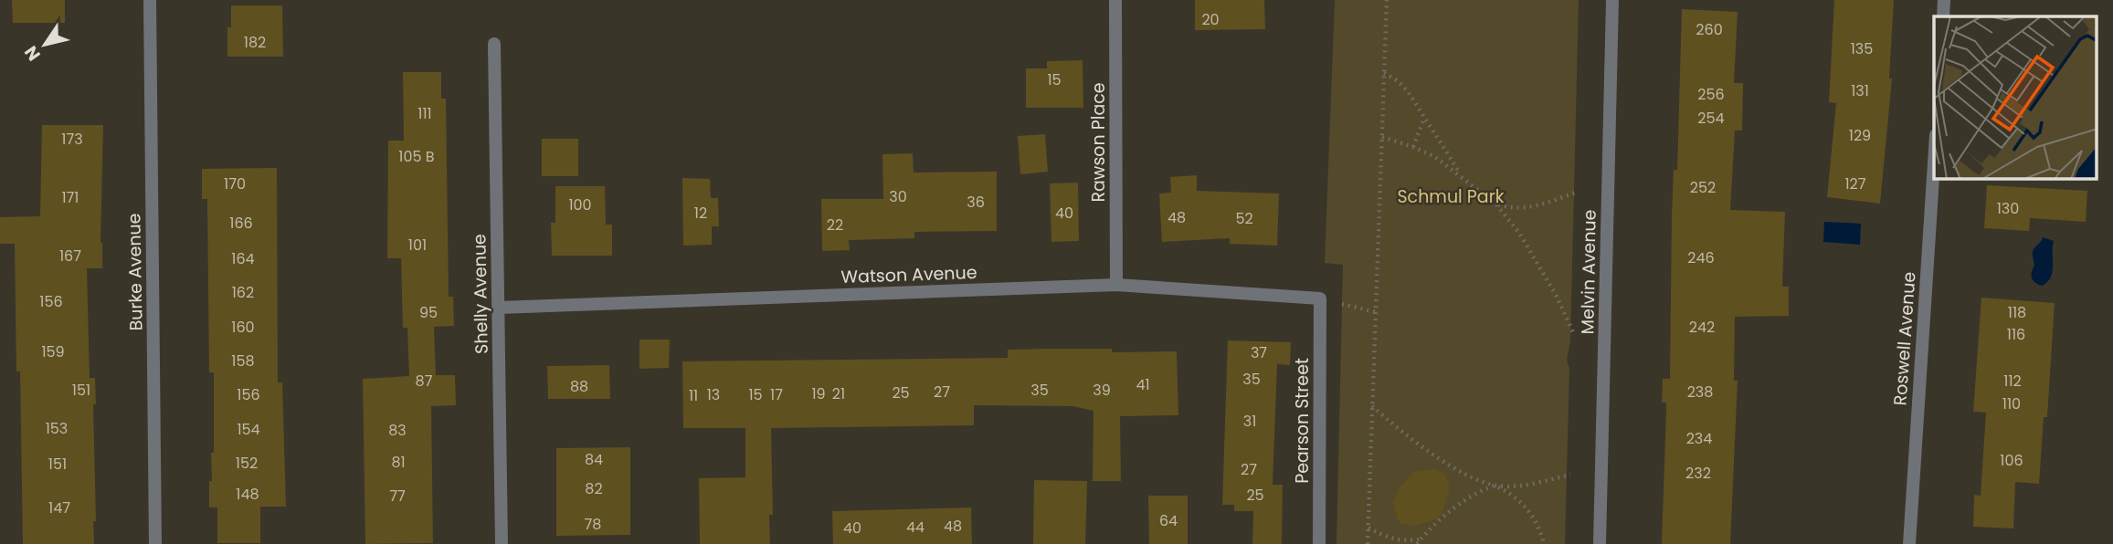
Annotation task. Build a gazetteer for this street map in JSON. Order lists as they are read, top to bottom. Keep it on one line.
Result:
{"streets":{"street":["Rawson Place","Burke Avenue","Melvin Avenue","Watson Avenue","Shelly Avenue","Roswell Avenue","Pearson Street"]},"crossings":[["Rawson Place","Watson Avenue"],["Watson Avenue","Shelly Avenue"],["Watson Avenue","Pearson Street"]],"parks":["Schmul Park"],"house_numbers":["20","260","182","135","15","131","256","111","254","129","173","105 B","170","127","252","30","171","36","100","130","12","40","48","52","166","22","101","167","246","164","162","156","95","118","160","242","116","159","37","158","35","87","112","41","88","151","35","39","27","238","25","19","21","156","13","15","17","11","110","31","153","154","83","234","84","106","81","152","151","27","232","82","148","25","77","147","64","78","48","44","40"],"north":"bottom left"}
